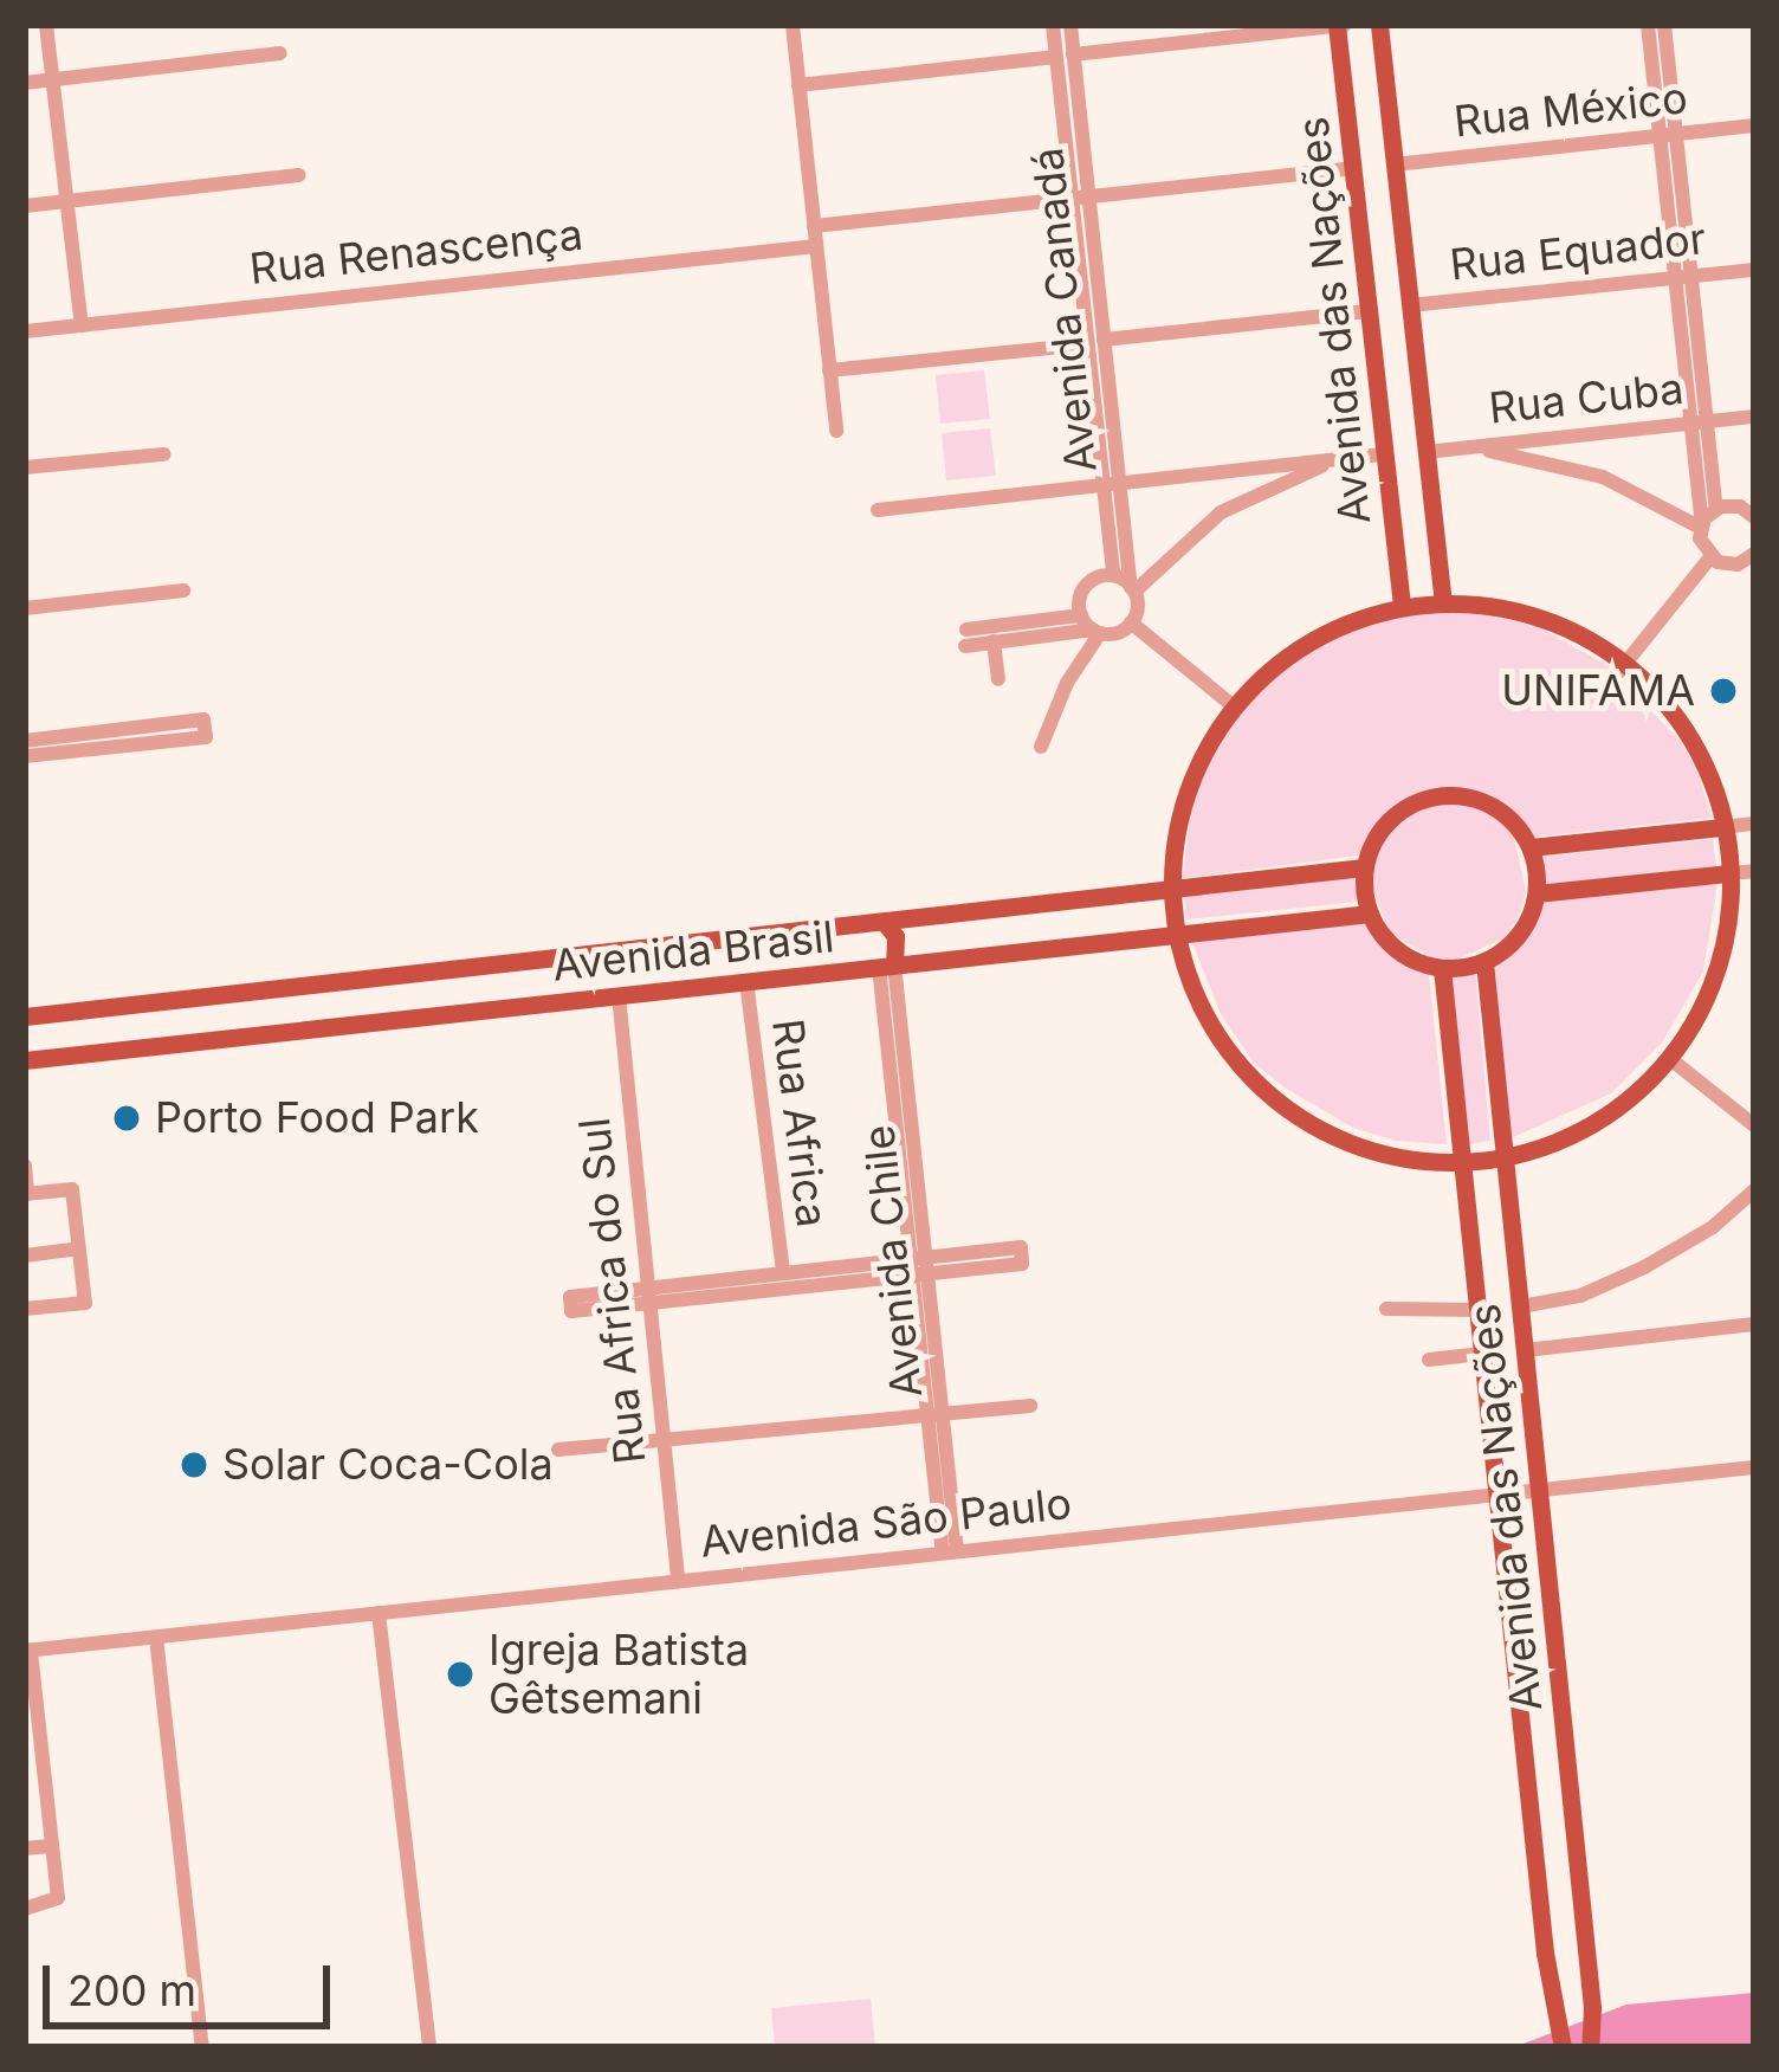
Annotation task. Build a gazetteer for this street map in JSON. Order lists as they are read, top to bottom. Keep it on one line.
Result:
{"streets":{"main road":["Avenida das Nações","Avenida Brasil"],"street":["Rua México","Rua Renascença","Rua Equador","Avenida Canadá","Rua Cuba","Rua Africa","Avenida Chile","Rua Africa do Sul","Avenida São Paulo"]},"crossings":[["Rua México","Avenida das Nações"],["Rua Equador","Avenida das Nações"],["Avenida das Nações","Rua Cuba"],["Avenida das Nações","Avenida Brasil"],["Avenida das Nações","Avenida São Paulo"],["Avenida Brasil","Rua Africa"],["Avenida Brasil","Avenida Chile"],["Avenida Brasil","Rua Africa do Sul"],["Avenida Chile","Avenida São Paulo"],["Rua Africa do Sul","Avenida São Paulo"]],"places":["UNIFAMA","Porto Food Park","Solar Coca-Cola","Igreja Batista Gêtsemani"],"scale_bar":"200 m"}
